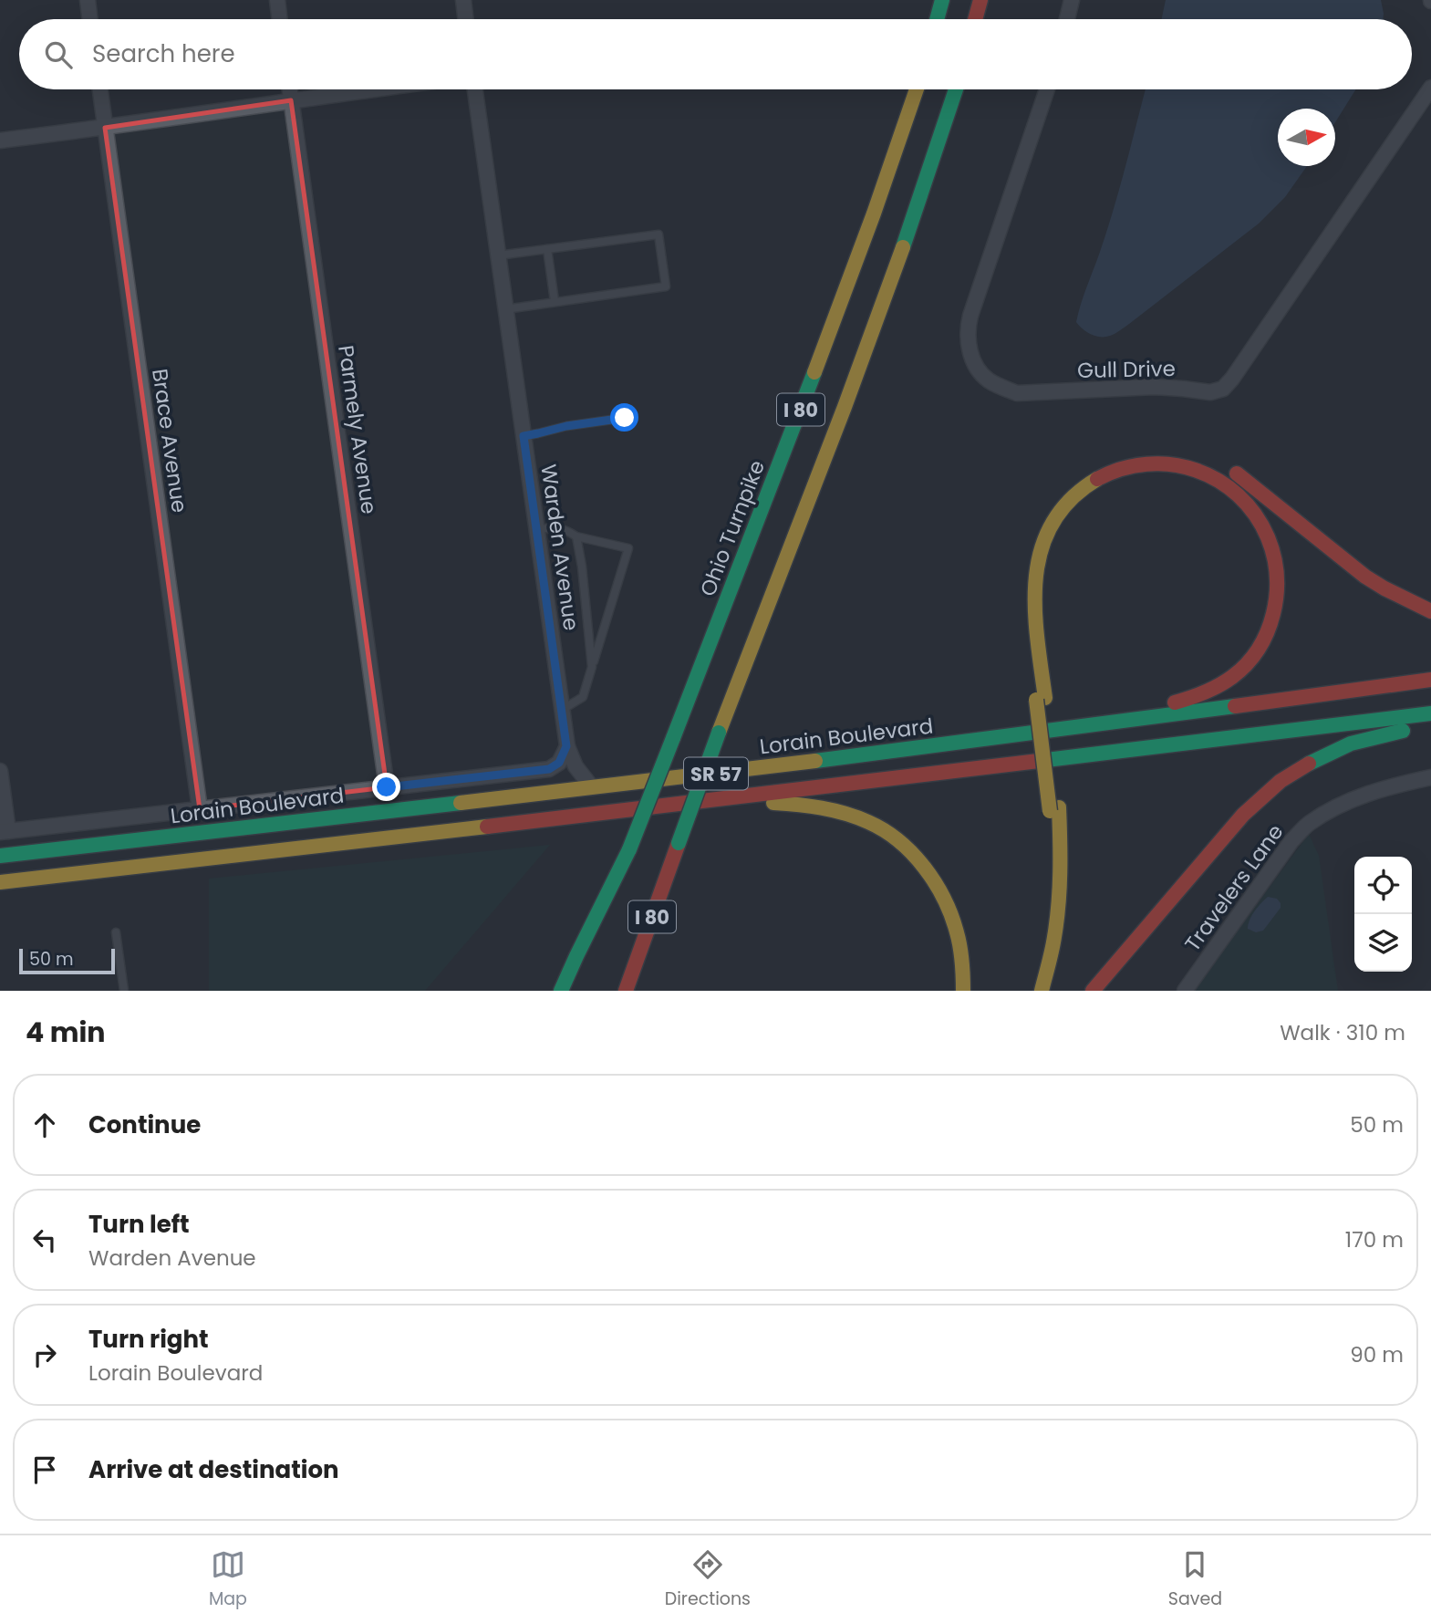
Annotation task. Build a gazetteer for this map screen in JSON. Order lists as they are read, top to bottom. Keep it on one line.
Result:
{"streets":{"highway":["I 80","Ohio Turnpike","Lorain Boulevard","SR 57"],"street":["Gull Drive","Parmely Avenue","Brace Avenue","Warden Avenue","Travelers Lane"]},"crossings":[["Parmely Avenue","Lorain Boulevard"],["Brace Avenue","Lorain Boulevard"],["Warden Avenue","Lorain Boulevard"]],"scale_bar":"50 m","north":"right","page":{"search":"Search here","scale":"50 m","heading":["4 min","Walk · 310 m"],"list":[["Continue","50 m"],["Turn left","Warden Avenue","170 m"],["Turn right","Lorain Boulevard","90 m"],"Arrive at destination"],"nav":["Map","Directions","Saved"]}}
